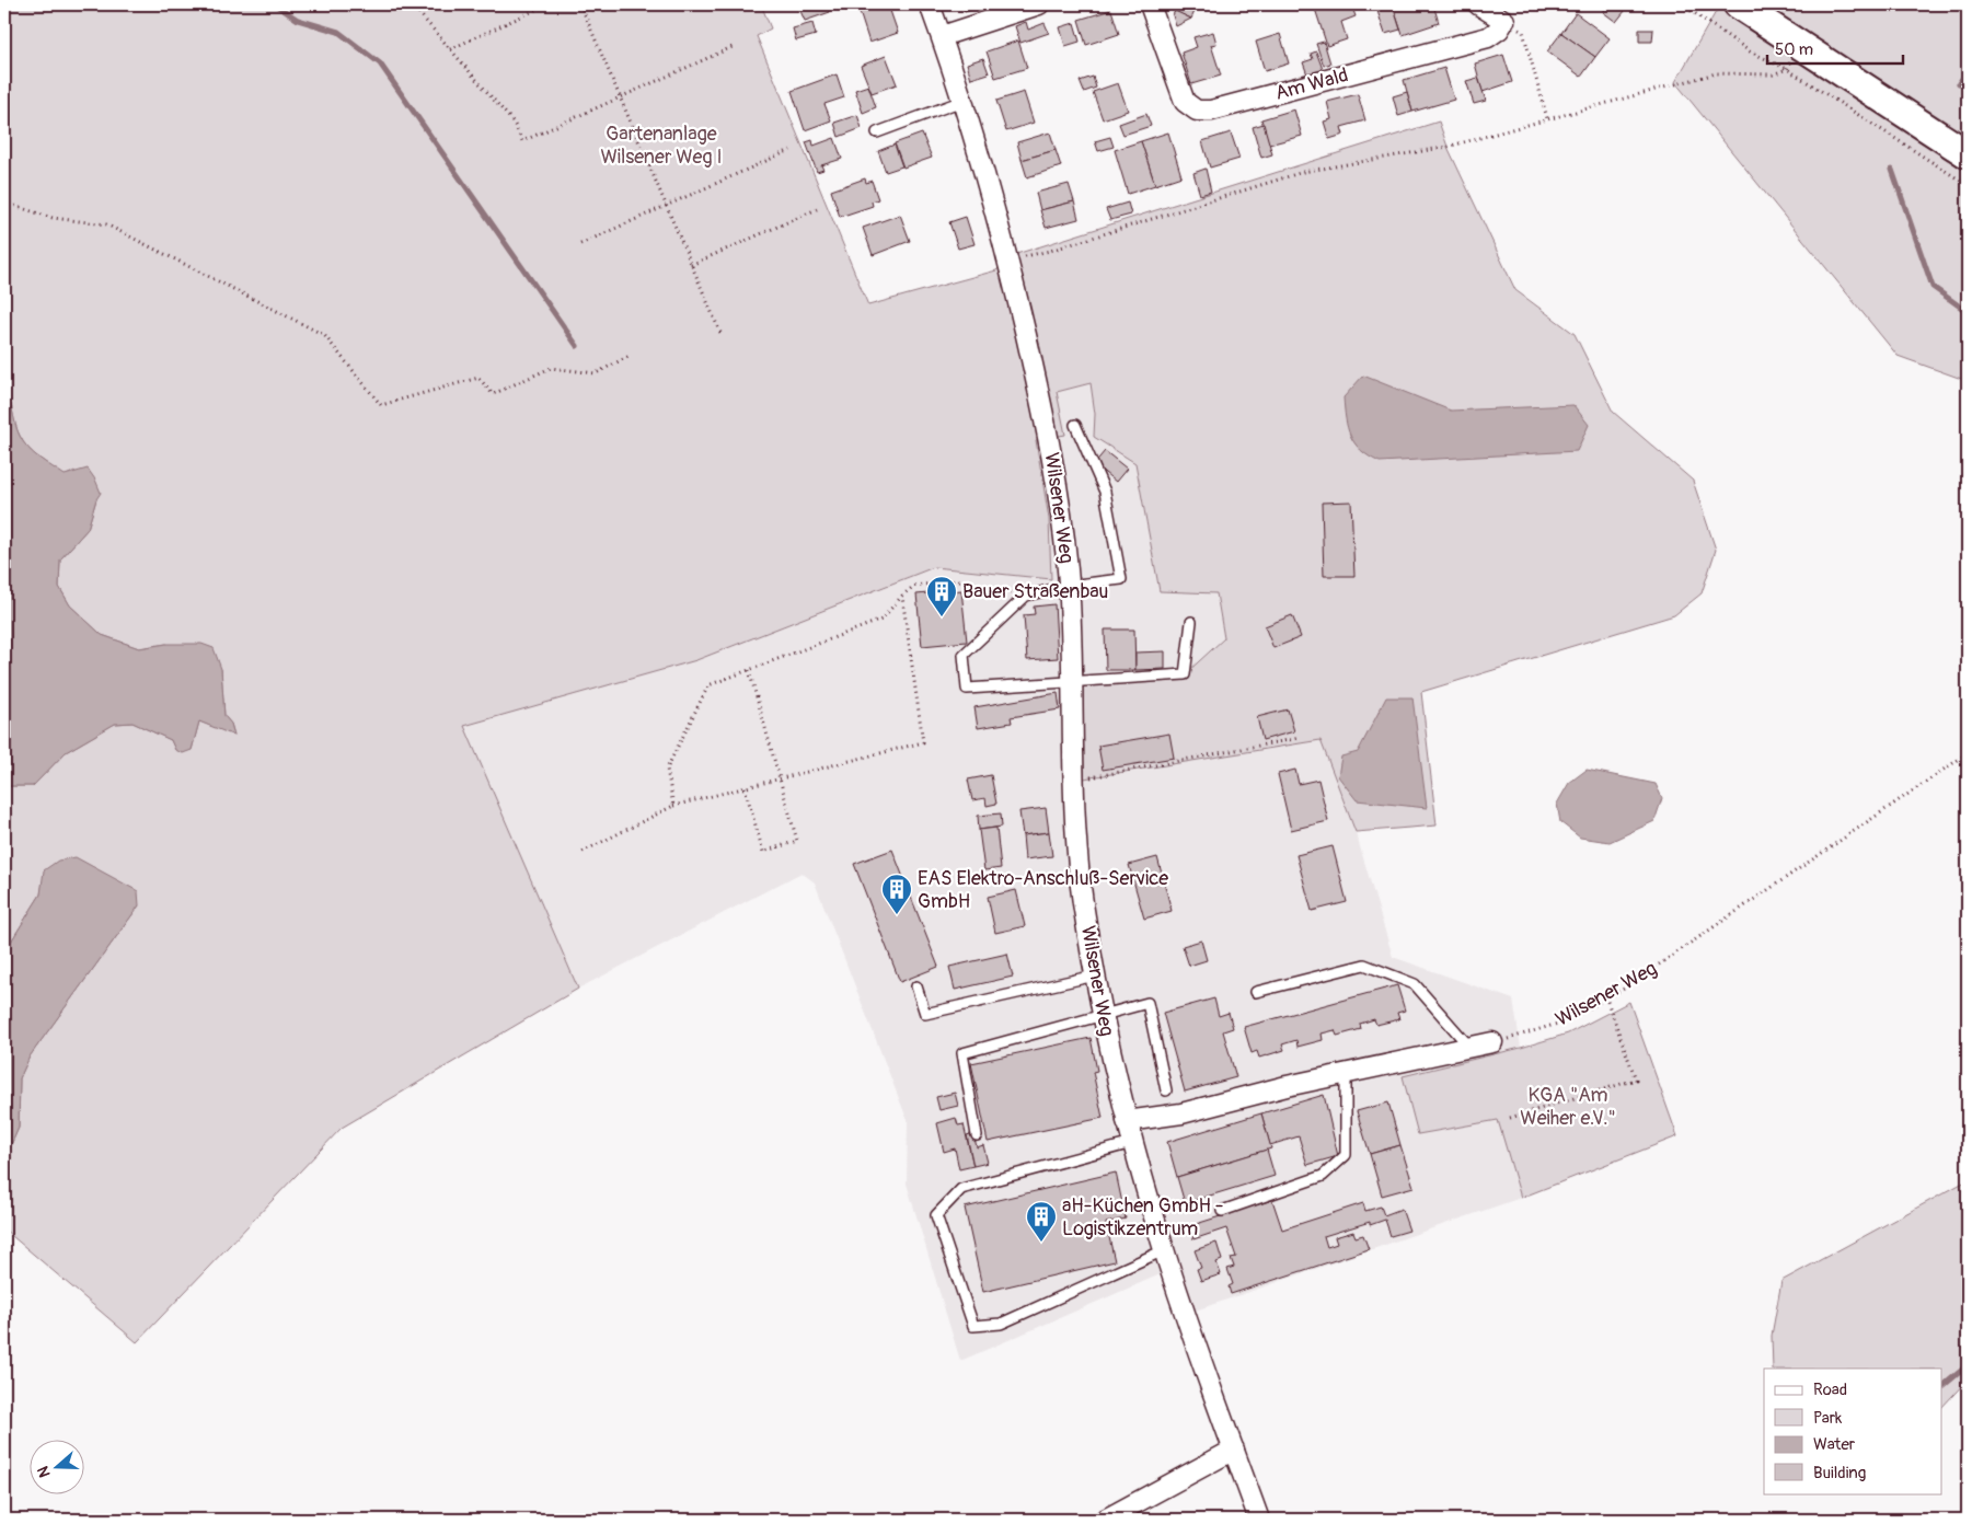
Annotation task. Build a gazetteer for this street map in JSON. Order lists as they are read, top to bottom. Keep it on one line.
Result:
{"streets":{"street":["Am Wald","Wilsener Weg"]},"parks":["Gartenanlage Wilsener Weg I","KGA \"Am Weiher e.V.\""],"places":{"building":["Bauer Straßenbau","EAS Elektro-Anschluß-Service GmbH","aH-Küchen GmbH - Logistikzentrum"]},"legend":["Road","Park","Water","Building"],"scale_bar":"50 m","north":"left"}
